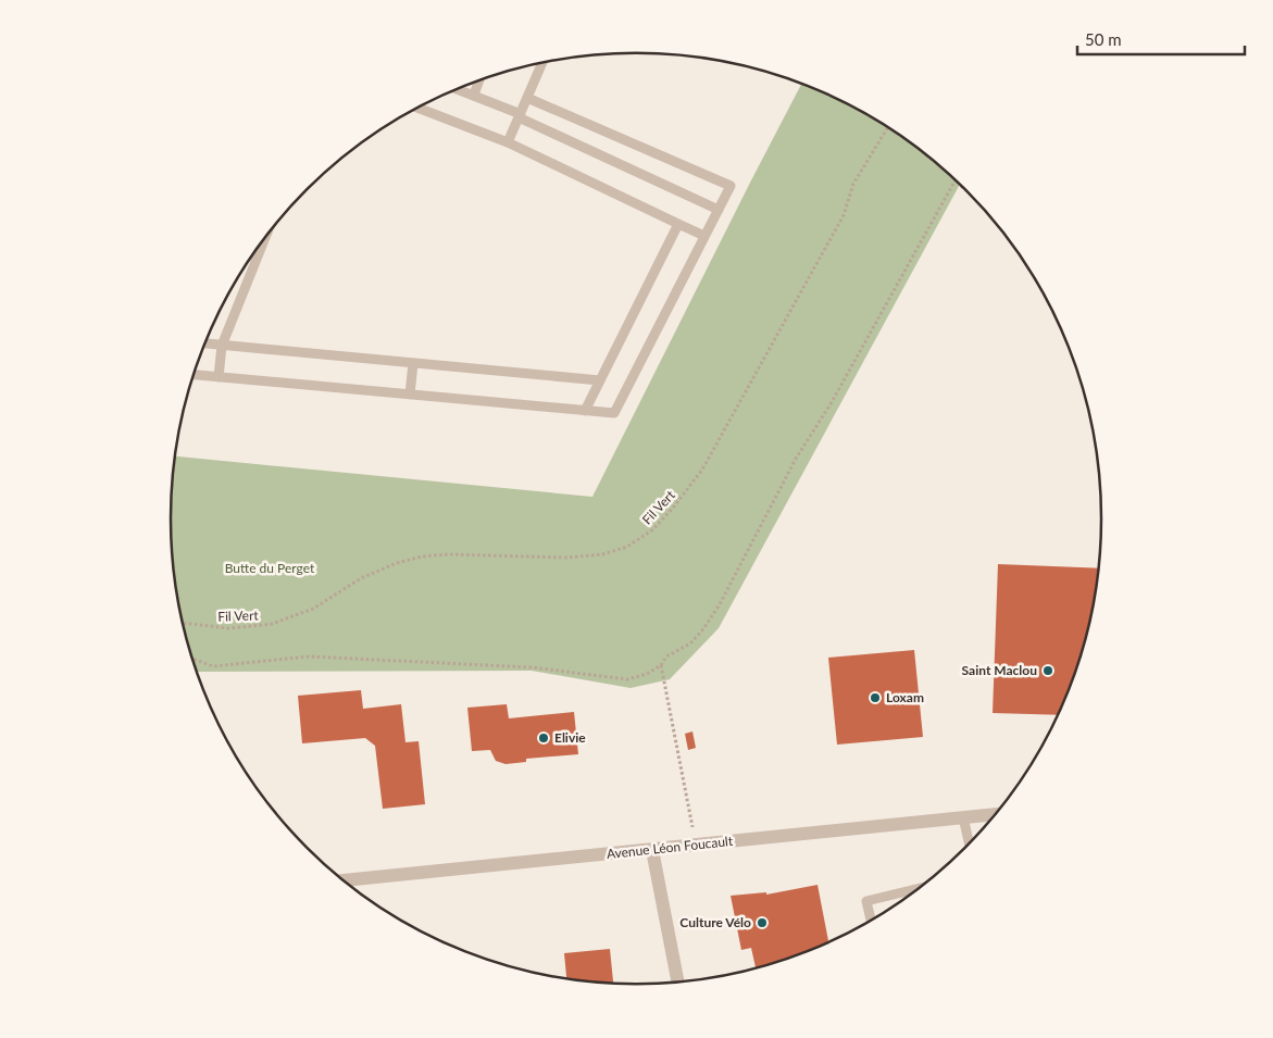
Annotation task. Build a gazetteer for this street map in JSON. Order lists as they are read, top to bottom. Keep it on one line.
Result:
{"streets":{"street":["Avenue Léon Foucault"],"path":["Fil Vert"]},"parks":["Butte du Perget"],"places":["Saint Maclou","Loxam","Elivie","Culture Vélo"],"scale_bar":"50 m"}
